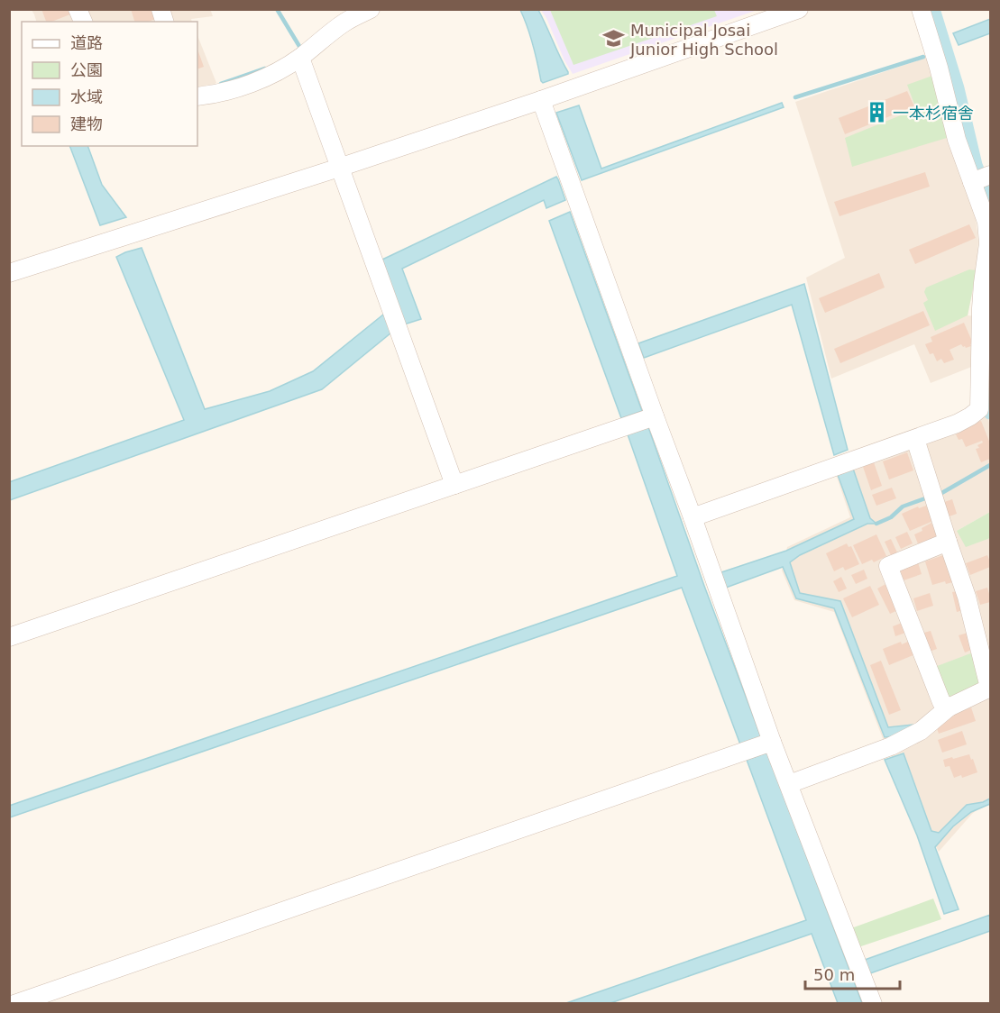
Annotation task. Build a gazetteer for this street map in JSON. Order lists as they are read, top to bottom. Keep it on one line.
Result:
{"places":{"school or university":["Municipal Josai Junior High School"],"building":["一本杉宿舎"]},"legend":["道路","公園","水域","建物"],"scale_bar":"50 m"}
